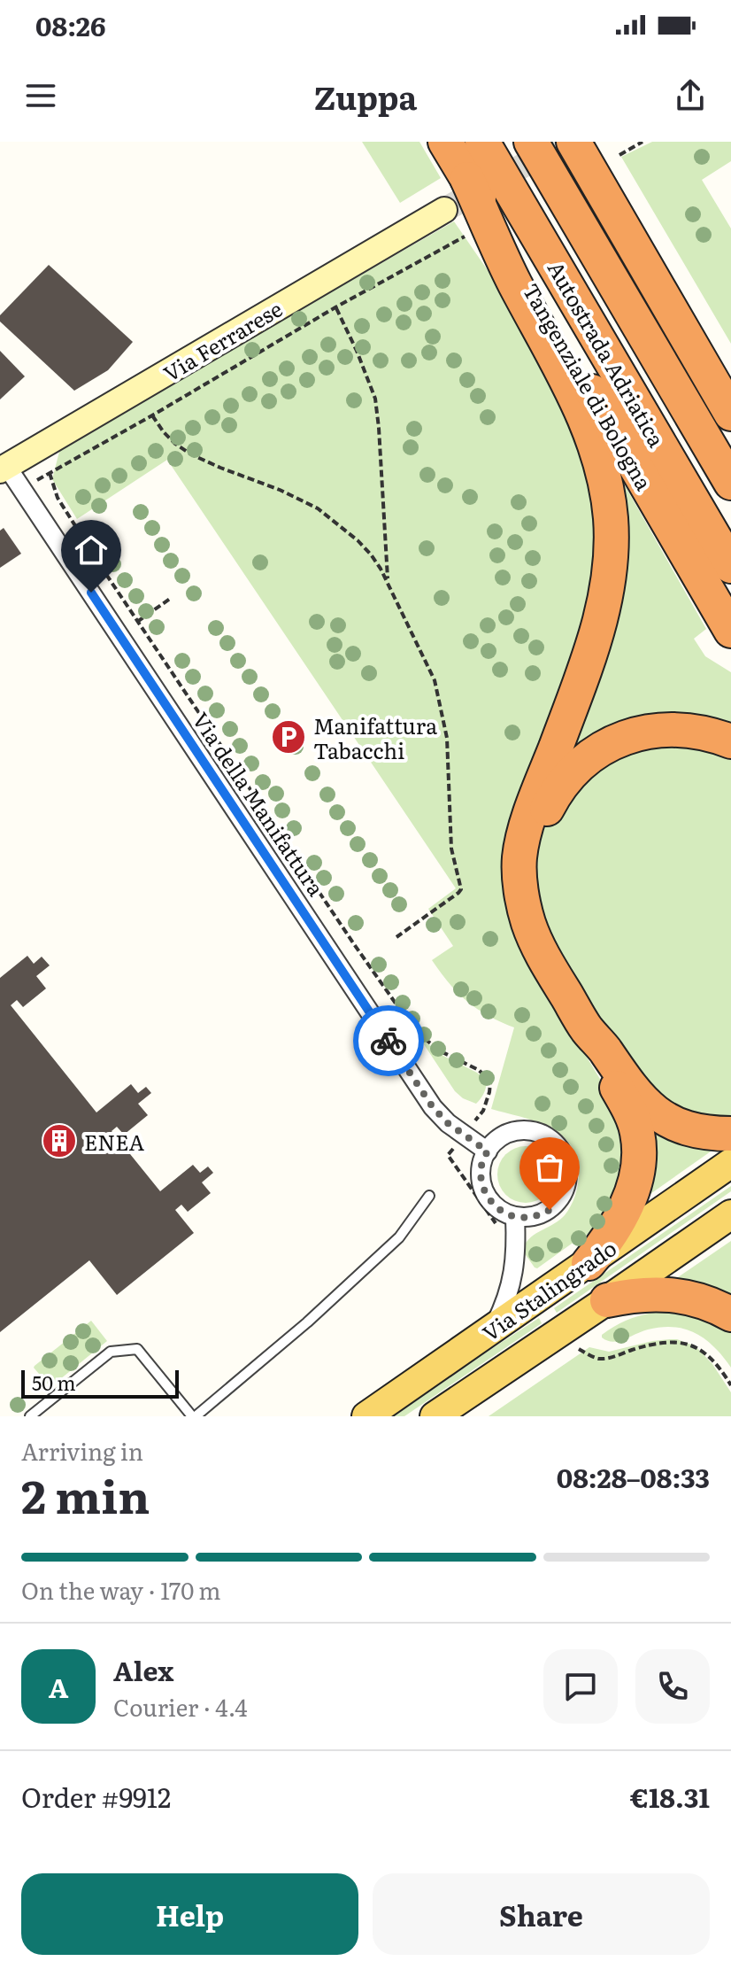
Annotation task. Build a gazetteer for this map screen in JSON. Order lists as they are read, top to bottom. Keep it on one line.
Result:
{"streets":{"highway":["Autostrada Adriatica","Tangenziale di Bologna"],"main road":["Via Ferrarese","Via Stalingrado"],"street":["Via della Manifattura"]},"crossings":[["Via Ferrarese","Via della Manifattura"]],"places":{"parking":["Manifattura Tabacchi"],"building":["ENEA"]},"scale_bar":"50 m","page":{"status":"08:26","header":"Zuppa","scale":"50 m","heading":["2 min","Arriving in","08:28–08:33"],"panel":["Alex","Courier · 4.4","Order #9912","€18.31"],"bar":"On the way · 170 m","round":"A","buttons":["Help","Share"]}}
